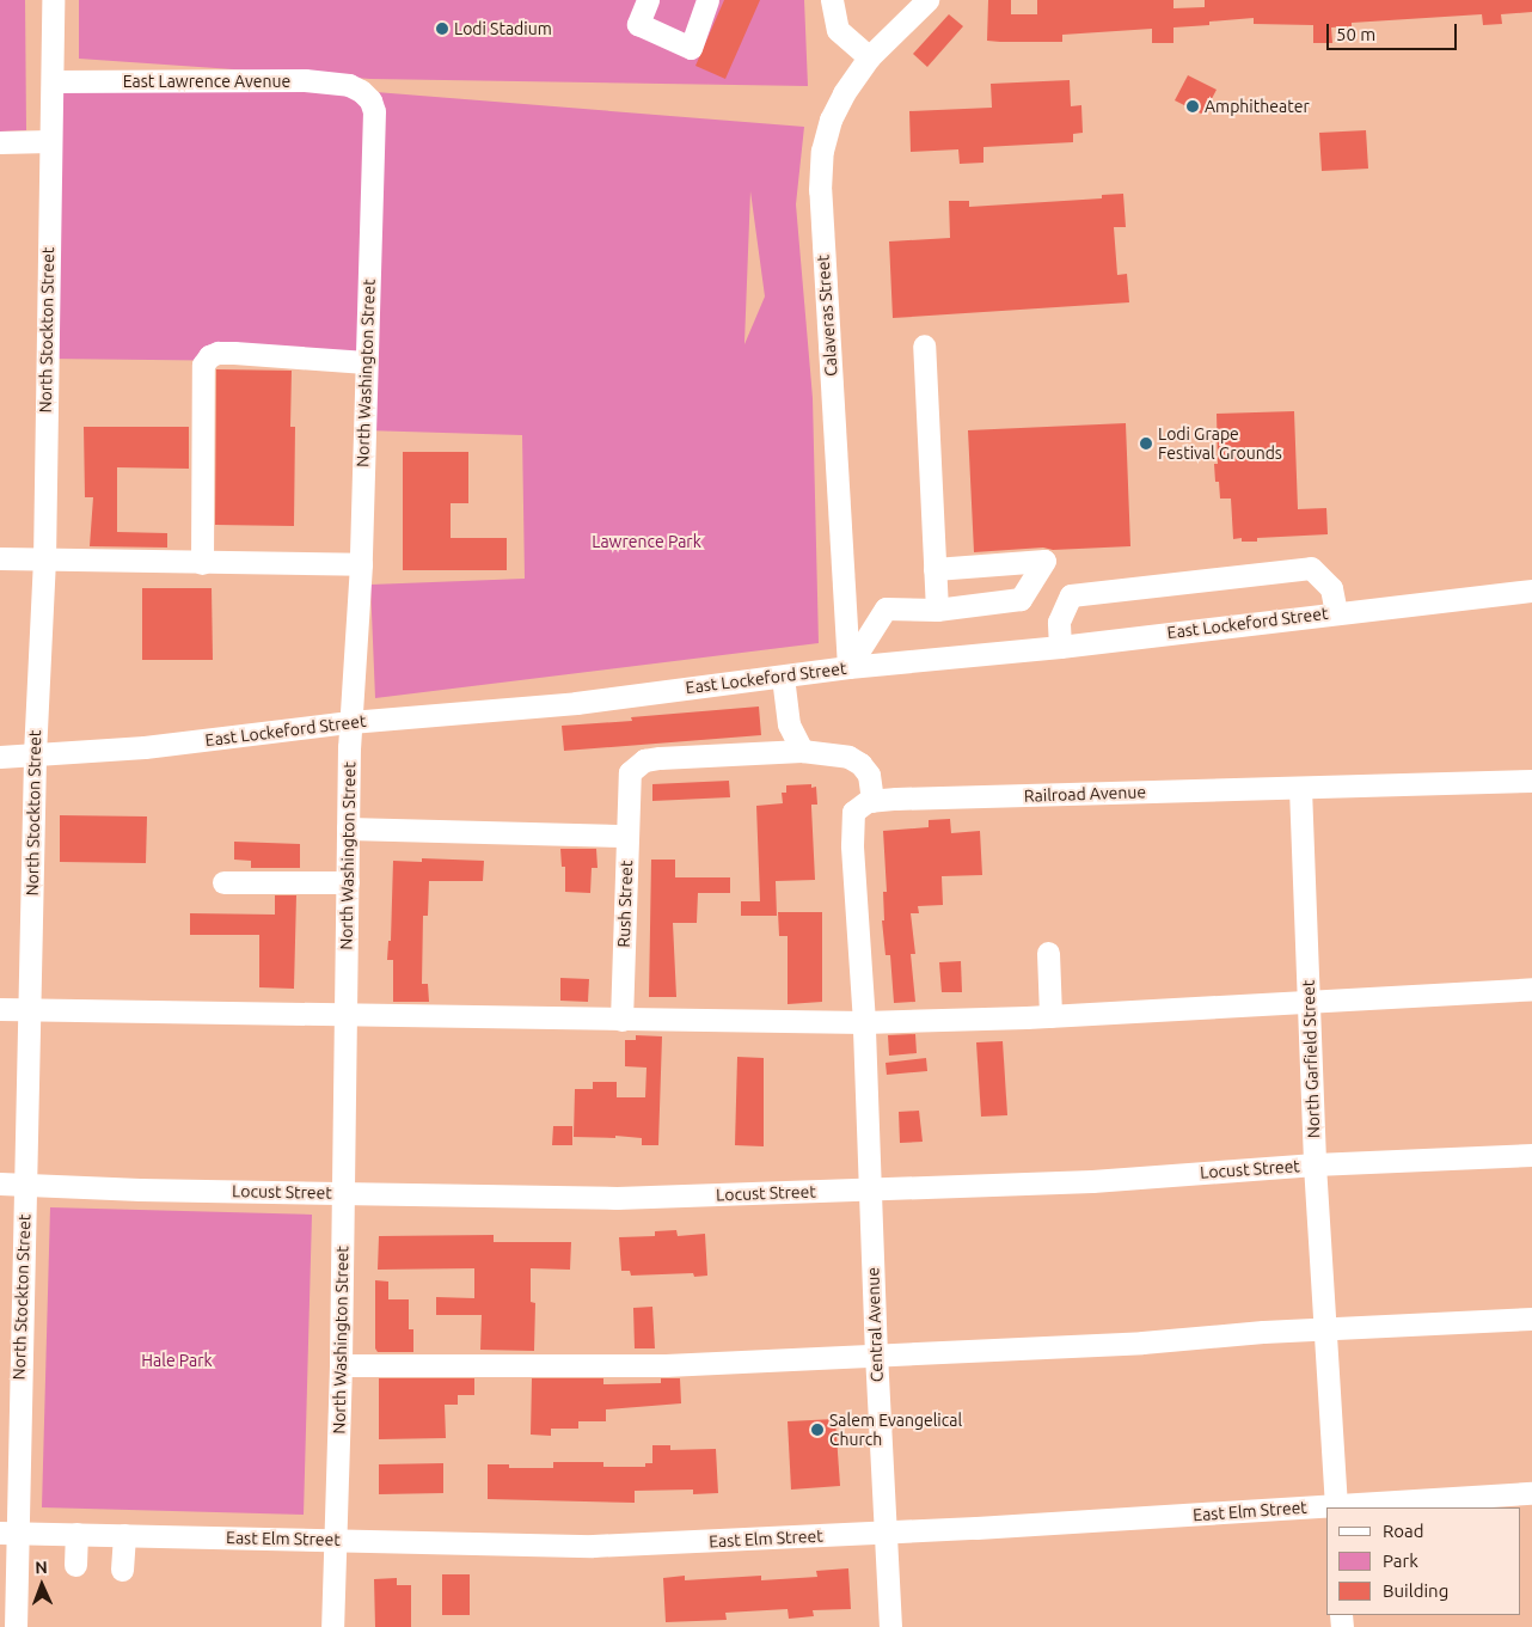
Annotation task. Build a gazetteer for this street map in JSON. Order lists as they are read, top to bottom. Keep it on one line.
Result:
{"streets":{"street":["East Lawrence Avenue","Calaveras Street","North Stockton Street","North Washington Street","East Lockeford Street","Railroad Avenue","Rush Street","North Garfield Street","Locust Street","Central Avenue","East Elm Street"]},"crossings":[["East Lawrence Avenue","North Stockton Street"],["East Lawrence Avenue","North Washington Street"],["Calaveras Street","East Lockeford Street"],["North Stockton Street","East Lockeford Street"],["North Stockton Street","Locust Street"],["North Stockton Street","East Elm Street"],["North Washington Street","East Lockeford Street"],["North Washington Street","Locust Street"],["North Washington Street","East Elm Street"],["Railroad Avenue","North Garfield Street"],["North Garfield Street","Locust Street"],["North Garfield Street","East Elm Street"],["Locust Street","Central Avenue"],["Central Avenue","East Elm Street"]],"parks":["Lawrence Park","Hale Park"],"places":["Lodi Stadium","Amphitheater","Lodi Grape Festival Grounds","Salem Evangelical Church"],"legend":["Road","Park","Building"],"scale_bar":"50 m","north":"top"}
